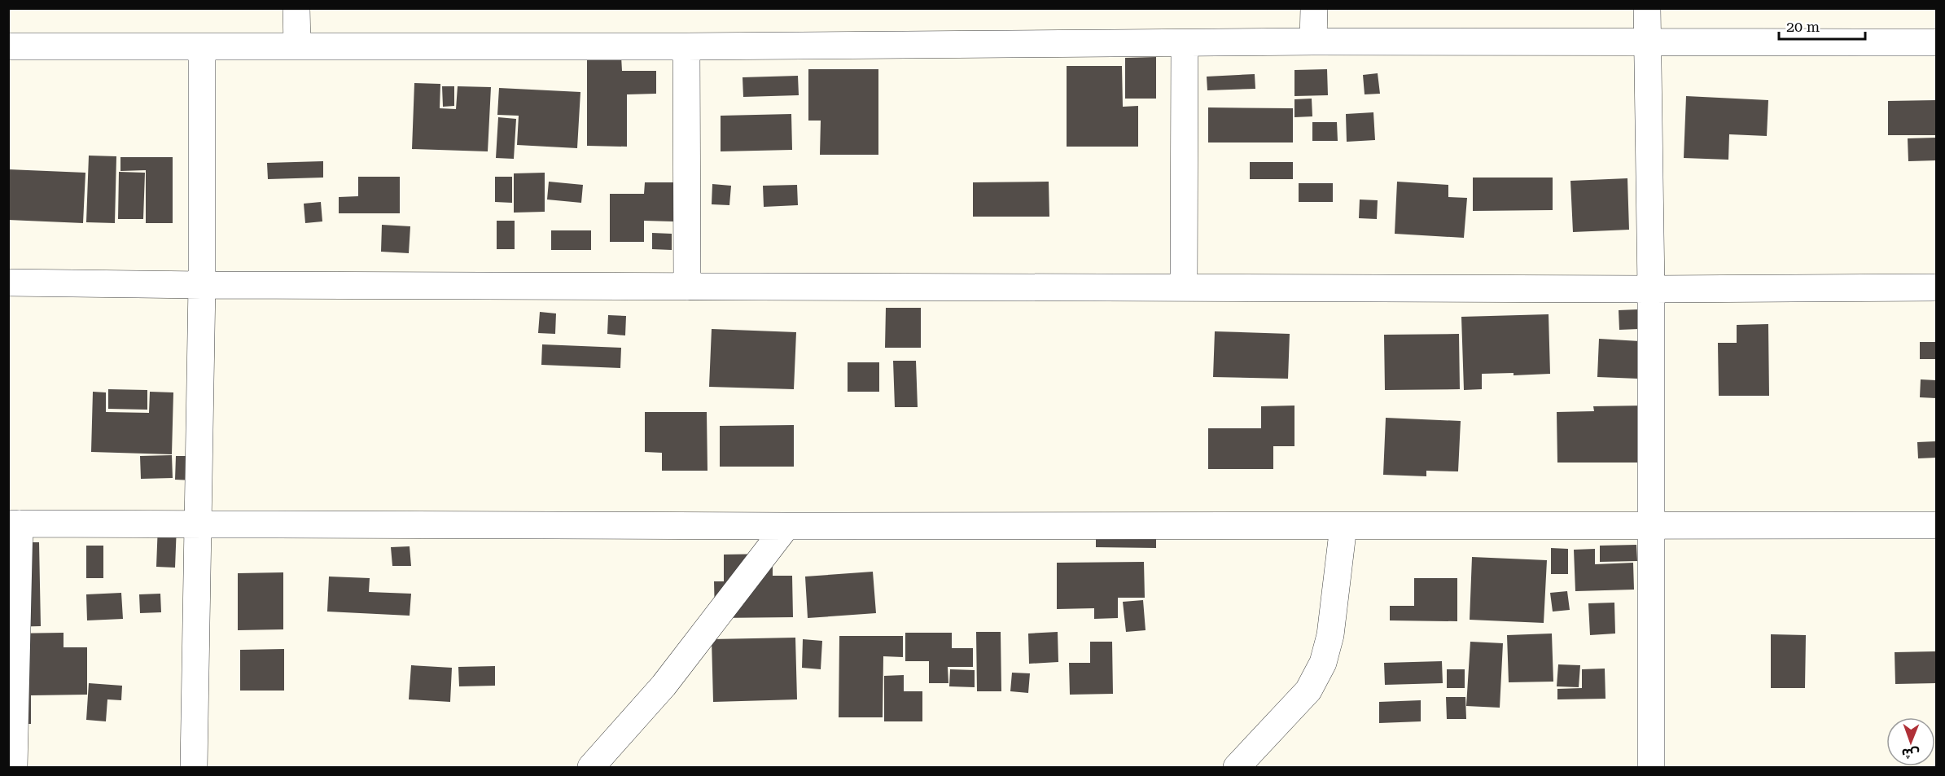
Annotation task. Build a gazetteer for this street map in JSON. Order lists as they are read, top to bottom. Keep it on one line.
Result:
{"scale_bar":"20 m","north":"bottom"}
